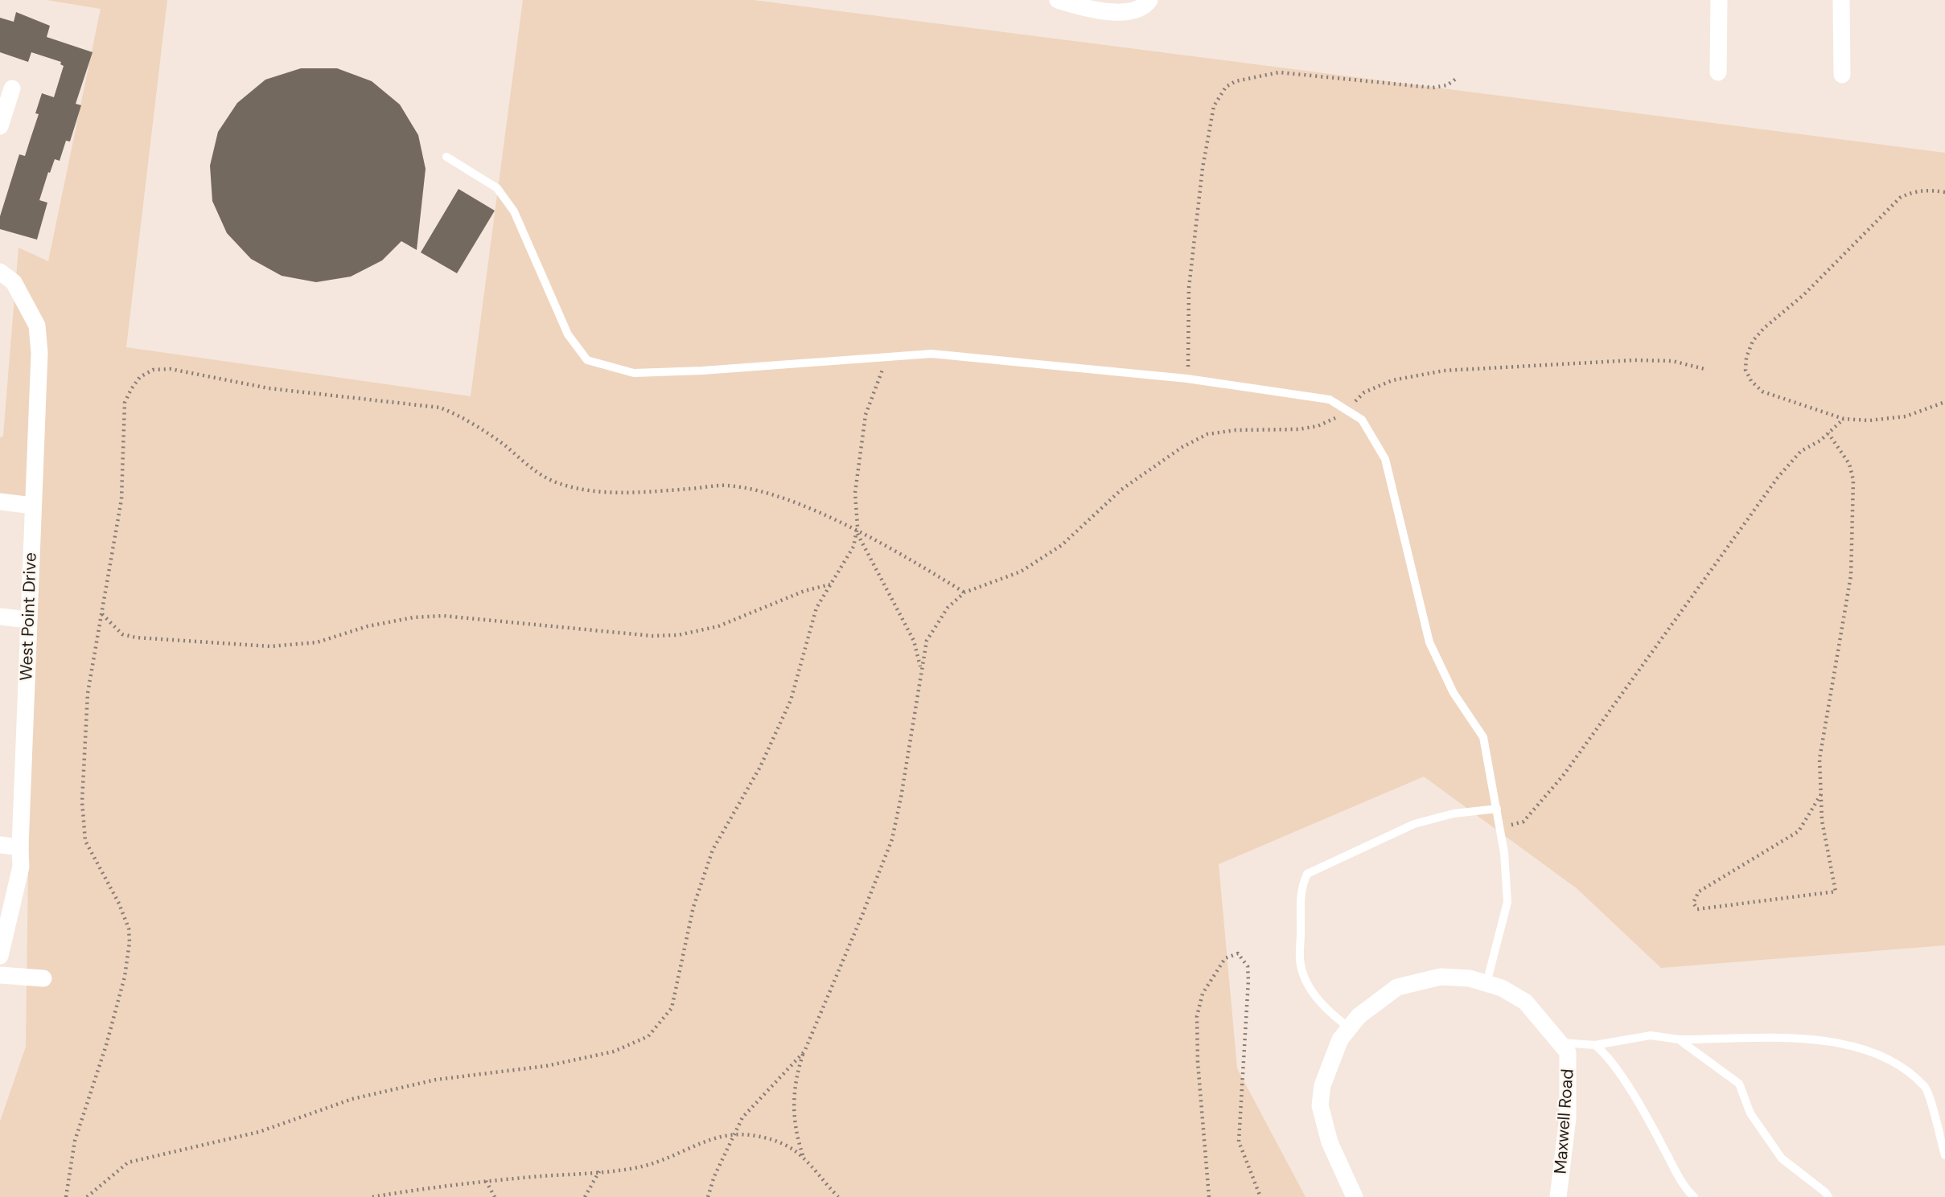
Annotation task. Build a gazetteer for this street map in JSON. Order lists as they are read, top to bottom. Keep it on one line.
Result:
{"streets":{"street":["West Point Drive","Maxwell Road"]}}
